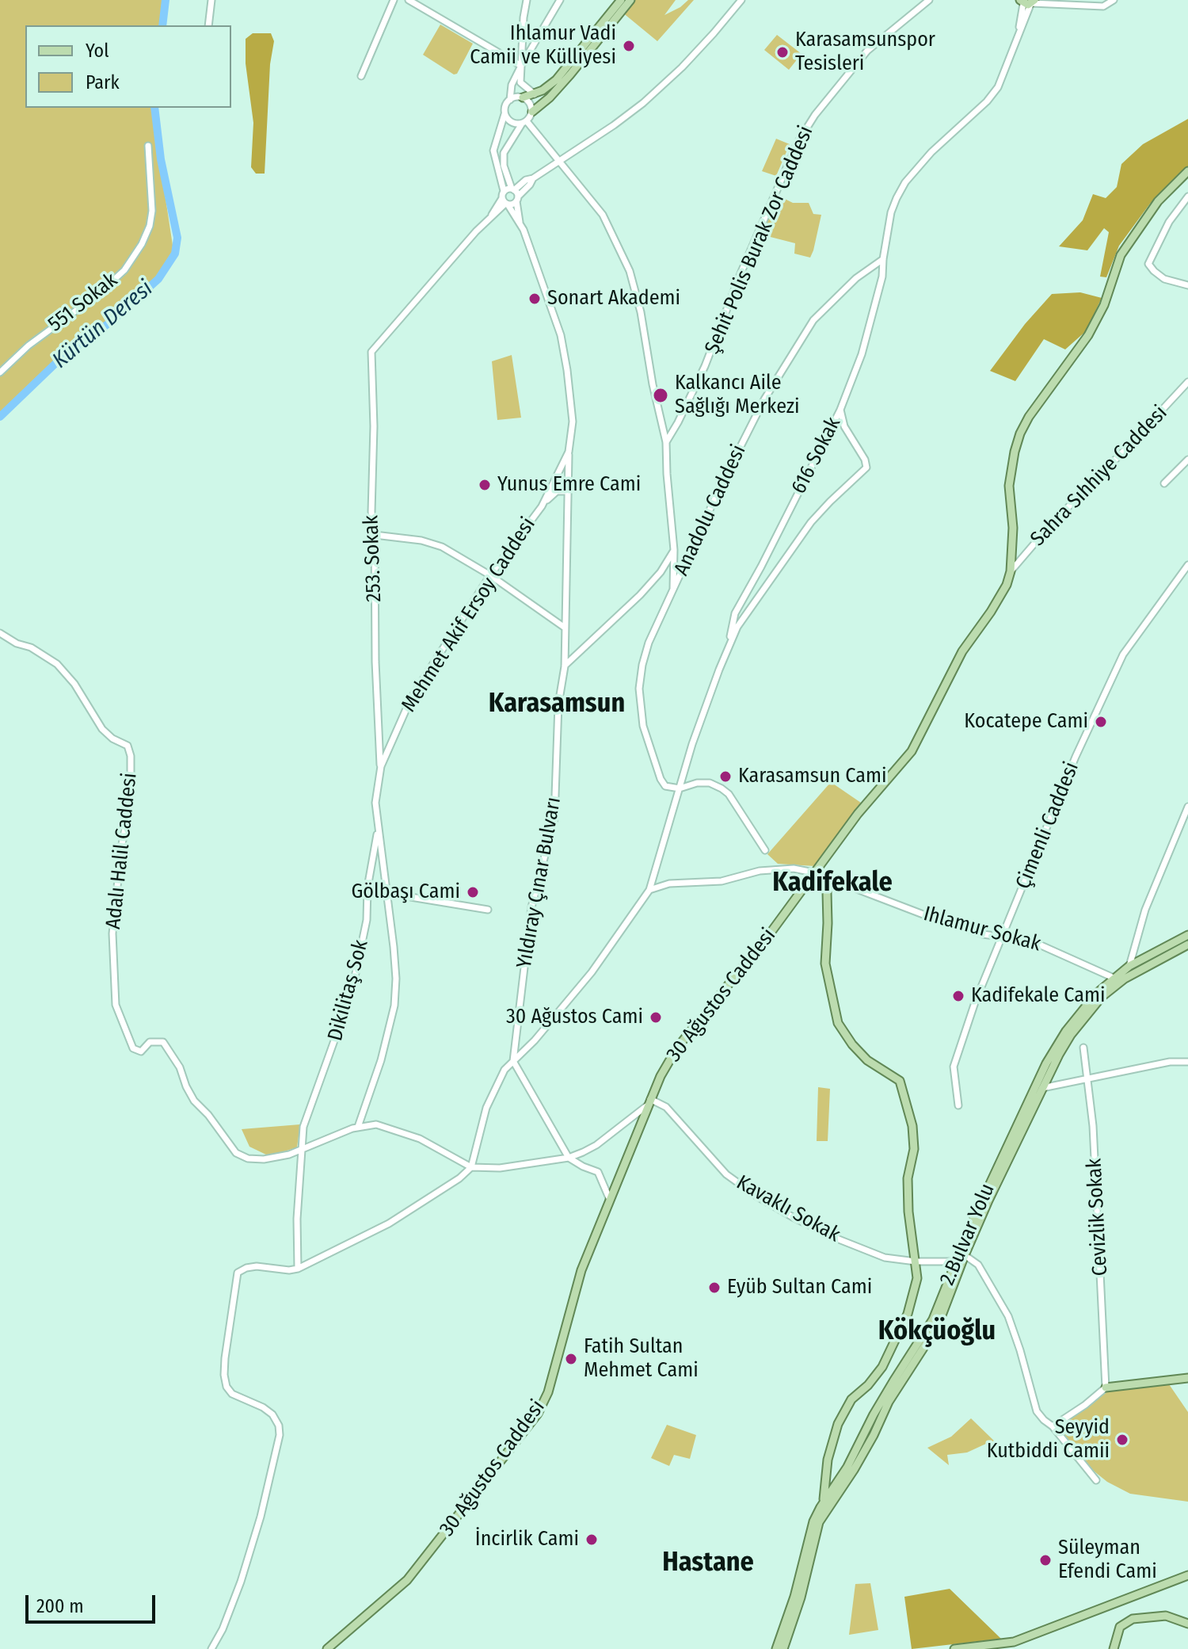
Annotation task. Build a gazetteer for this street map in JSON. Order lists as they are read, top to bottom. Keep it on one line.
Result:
{"streets":{"main road":["30 Ağustos Caddesi","2.Bulvar Yolu"],"street":["Şehit Polis Burak Zor Caddesi","551 Sokak","616 Sokak","Sahra Sıhhiye Caddesi","Anadolu Caddesi","253. Sokak","Mehmet Akif Ersoy Caddesi","Çimenli Caddesi","Adalı Halil Caddesi","Yıldıray Çınar Bulvarı","Ihlamur Sokak","Dikilitaş Sok","Kavaklı Sokak","Cevizlik Sokak"]},"crossings":[["616 Sokak","Anadolu Caddesi"],["Sahra Sıhhiye Caddesi","30 Ağustos Caddesi"],["253. Sokak","Mehmet Akif Ersoy Caddesi"],["Mehmet Akif Ersoy Caddesi","Adalı Halil Caddesi"],["Mehmet Akif Ersoy Caddesi","Yıldıray Çınar Bulvarı"],["Mehmet Akif Ersoy Caddesi","Dikilitaş Sok"],["Çimenli Caddesi","Ihlamur Sokak"],["Adalı Halil Caddesi","Dikilitaş Sok"],["Adalı Halil Caddesi","30 Ağustos Caddesi"],["Adalı Halil Caddesi","Kavaklı Sokak"],["Ihlamur Sokak","30 Ağustos Caddesi"],["Ihlamur Sokak","2.Bulvar Yolu"],["30 Ağustos Caddesi","Kavaklı Sokak"],["Kavaklı Sokak","2.Bulvar Yolu"]],"districts":["Karasamsun","Kadifekale","Kökçüoğlu","Hastane"],"water":["Kürtün Deresi"],"places":["Ihlamur Vadi Camii ve Külliyesi","Karasamsunspor Tesisleri","Sonart Akademi","Kalkancı Aile Sağlığı Merkezi","Yunus Emre Cami","Kocatepe Cami","Karasamsun Cami","Gölbaşı Cami","Kadifekale Cami","30 Ağustos Cami","Eyüb Sultan Cami","Fatih Sultan Mehmet Cami","Seyyid Kutbiddi Camii","İncirlik Cami","Süleyman Efendi Cami"],"legend":["Yol","Park"],"scale_bar":"200 m"}
